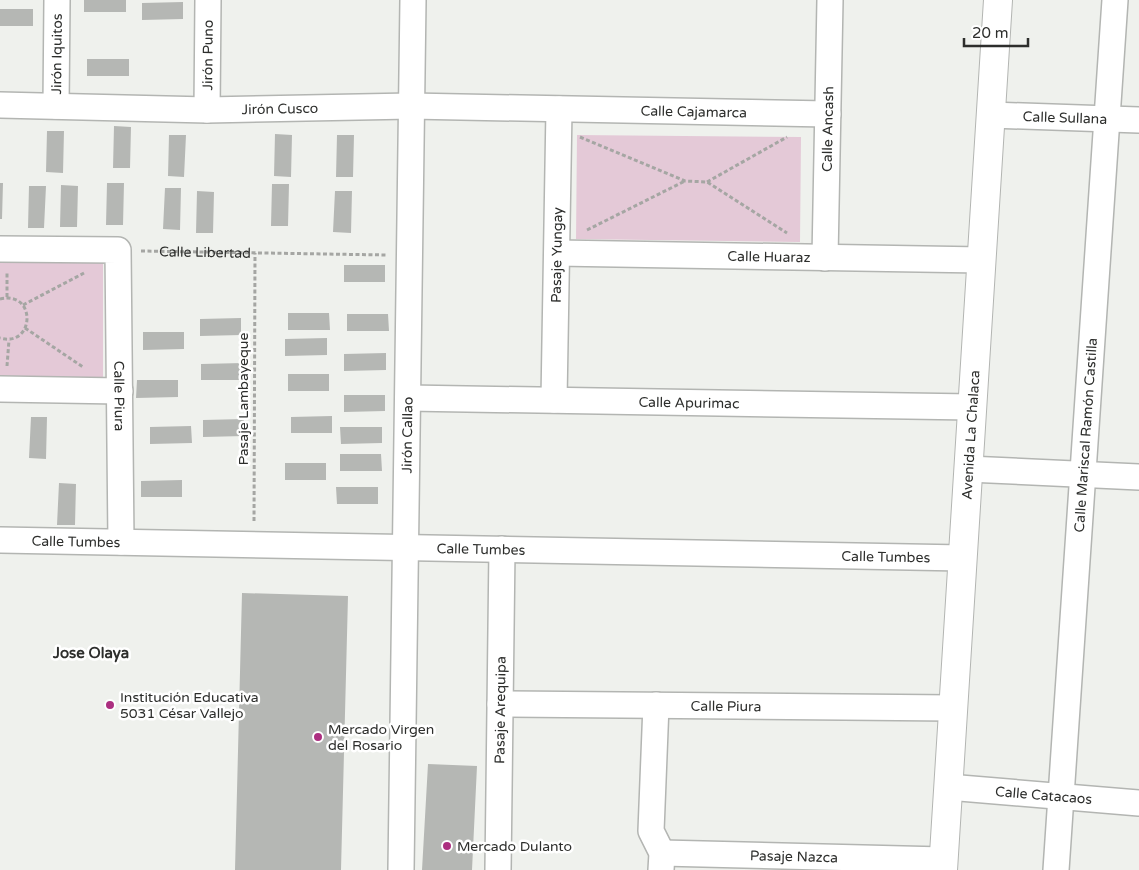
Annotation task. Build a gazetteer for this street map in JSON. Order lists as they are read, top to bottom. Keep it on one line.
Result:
{"streets":{"street":["Jirón Iquitos","Jirón Puno","Jirón Cusco","Calle Cajamarca","Calle Sullana","Calle Ancash","Pasaje Yungay","Calle Huaraz","Calle Piura","Calle Apurimac","Jirón Callao","Avenida La Chalaca","Calle Mariscal Ramón Castilla","Calle Tumbes","Pasaje Arequipa","Calle Catacaos","Pasaje Nazca"],"path":["Calle Libertad","Pasaje Lambayeque"]},"crossings":[["Jirón Iquitos","Jirón Cusco"],["Jirón Puno","Jirón Cusco"],["Jirón Cusco","Calle Cajamarca"],["Jirón Cusco","Pasaje Yungay"],["Jirón Cusco","Jirón Callao"],["Calle Cajamarca","Calle Ancash"],["Calle Cajamarca","Pasaje Yungay"],["Calle Sullana","Avenida La Chalaca"],["Calle Sullana","Calle Mariscal Ramón Castilla"],["Calle Ancash","Calle Huaraz"],["Calle Libertad","Calle Piura"],["Calle Libertad","Pasaje Lambayeque"],["Calle Libertad","Jirón Callao"],["Pasaje Yungay","Calle Huaraz"],["Pasaje Yungay","Calle Apurimac"],["Calle Huaraz","Avenida La Chalaca"],["Calle Piura","Avenida La Chalaca"],["Calle Piura","Calle Tumbes"],["Calle Piura","Pasaje Arequipa"],["Pasaje Lambayeque","Calle Tumbes"],["Calle Apurimac","Jirón Callao"],["Calle Apurimac","Avenida La Chalaca"],["Jirón Callao","Calle Tumbes"],["Avenida La Chalaca","Calle Tumbes"],["Avenida La Chalaca","Calle Catacaos"],["Avenida La Chalaca","Pasaje Nazca"],["Calle Mariscal Ramón Castilla","Calle Catacaos"],["Calle Tumbes","Pasaje Arequipa"]],"districts":["Jose Olaya"],"places":["Institución Educativa 5031 César Vallejo","Mercado Virgen del Rosario","Mercado Dulanto"],"scale_bar":"20 m"}
